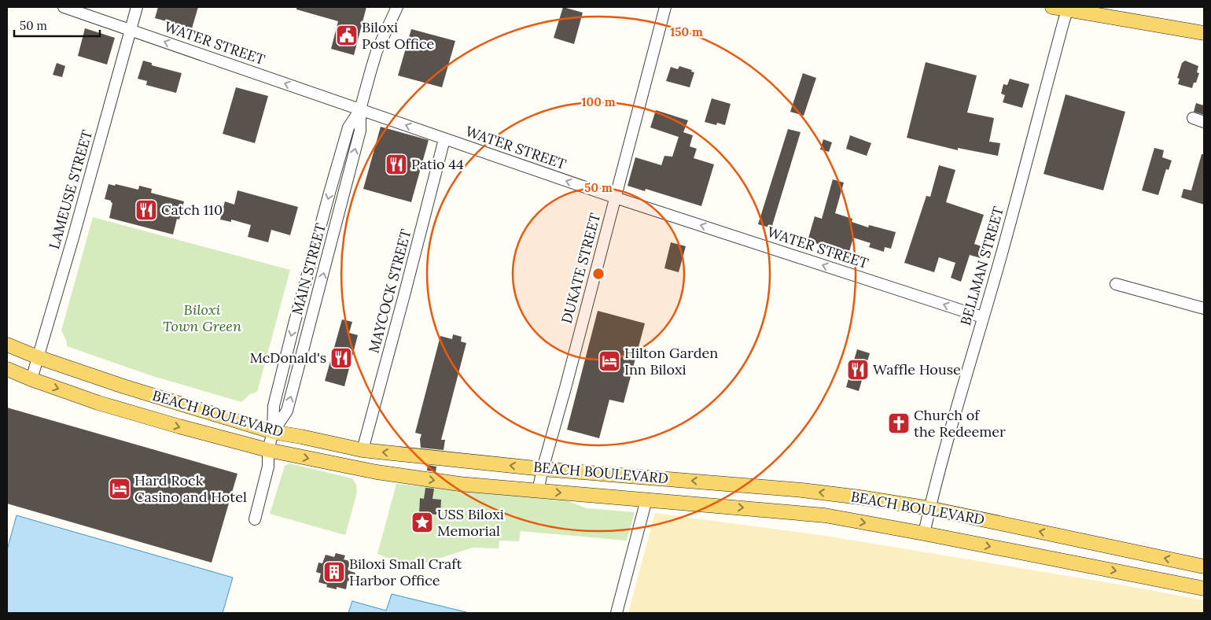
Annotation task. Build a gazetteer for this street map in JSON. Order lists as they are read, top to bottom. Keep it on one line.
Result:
{"streets":{"main road":["BEACH BOULEVARD"],"street":["WATER STREET","LAMEUSE STREET","BELLMAN STREET","DUKATE STREET","MAIN STREET","MAYCOCK STREET"]},"crossings":[["WATER STREET","LAMEUSE STREET"],["WATER STREET","BELLMAN STREET"],["WATER STREET","DUKATE STREET"],["WATER STREET","MAIN STREET"],["WATER STREET","MAYCOCK STREET"],["LAMEUSE STREET","BEACH BOULEVARD"],["BELLMAN STREET","BEACH BOULEVARD"],["DUKATE STREET","BEACH BOULEVARD"],["MAIN STREET","BEACH BOULEVARD"],["MAYCOCK STREET","BEACH BOULEVARD"]],"one_way":["WATER STREET"],"parks":["Biloxi Town Green"],"places":{"public building":["Biloxi Post Office"],"restaurant":["Patio 44","Catch 110","McDonald's","Waffle House"],"hotel":["Hilton Garden Inn Biloxi","Hard Rock Casino and Hotel"],"church":["Church of the Redeemer"],"place":["USS Biloxi Memorial"],"building":["Biloxi Small Craft Harbor Office"]},"scale_bar":"50 m","rings":["150 m","100 m","50 m"]}
